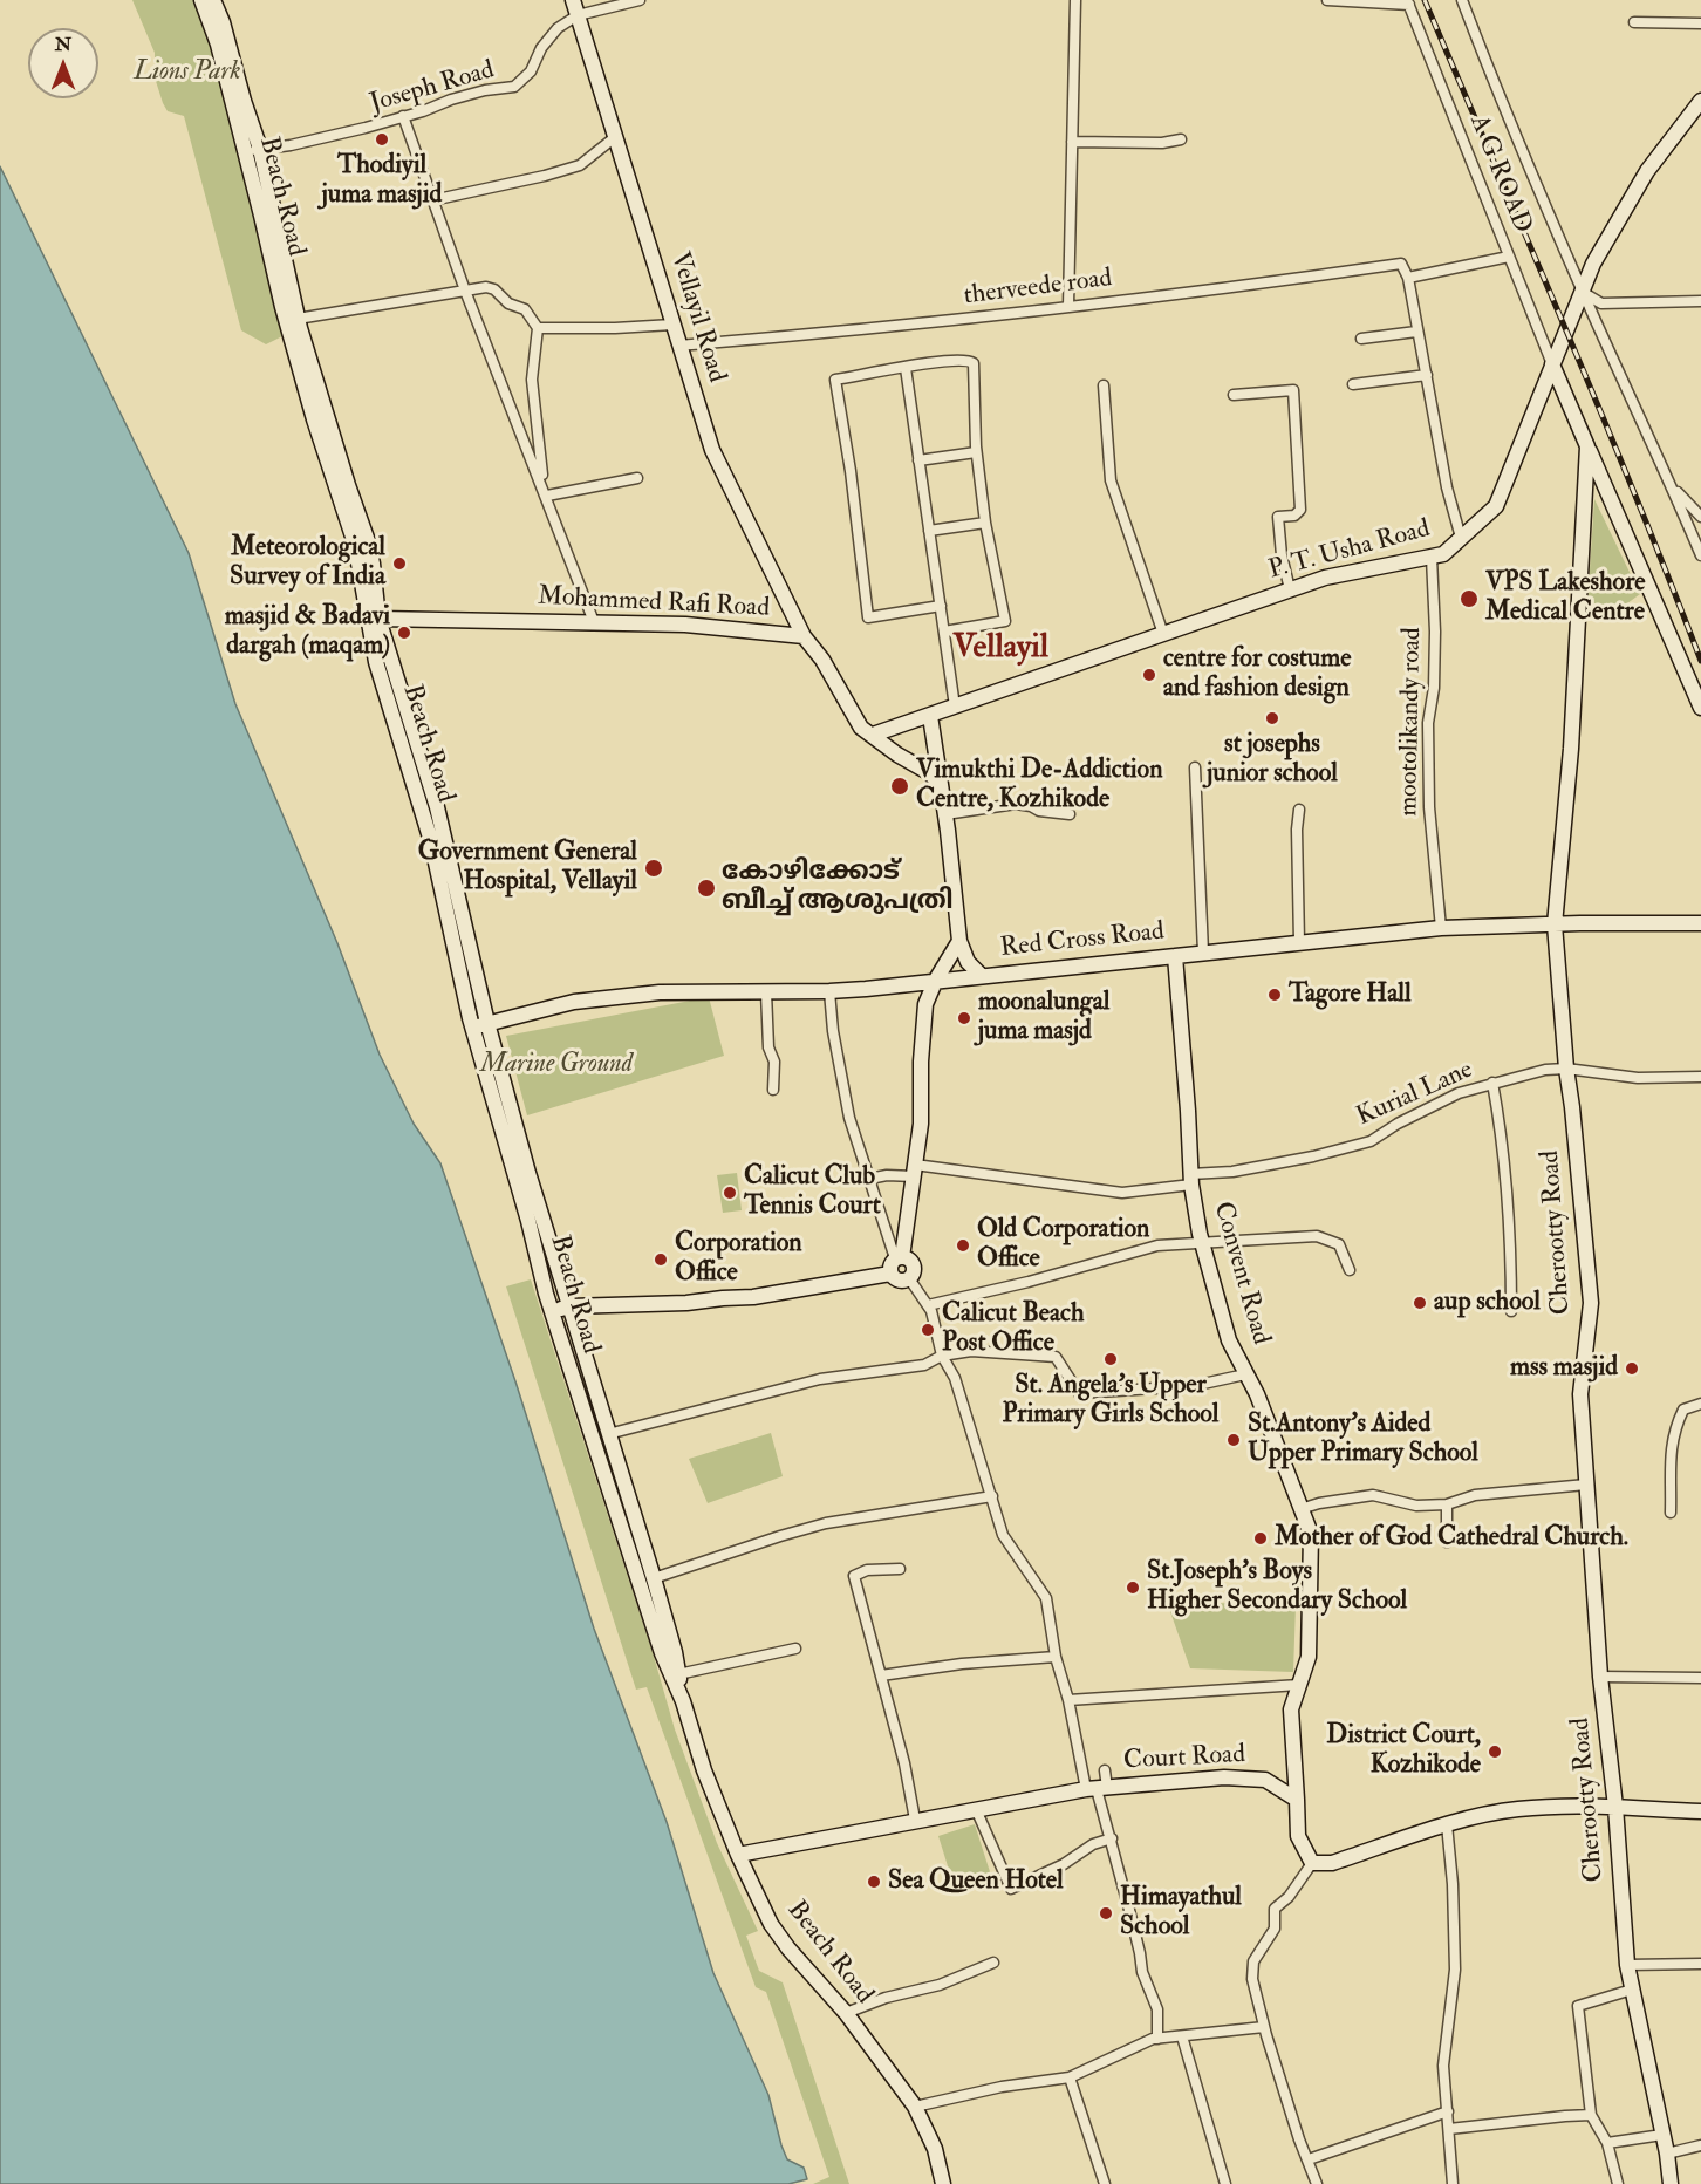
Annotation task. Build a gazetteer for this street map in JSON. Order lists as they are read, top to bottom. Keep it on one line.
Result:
{"streets":{"street":["Joseph Road","A G ROAD","Beach Road","therveede road","Vellayil Road","P. T. Usha Road","Mohammed Rafi Road","mootolikandy road","Red Cross Road","Kurial Lane","Cherootty Road","Convent Road","Court Road"]},"crossings":[["Joseph Road","Beach Road"],["Joseph Road","Vellayil Road"],["A G ROAD","P. T. Usha Road"],["A G ROAD","Cherootty Road"],["Beach Road","Mohammed Rafi Road"],["Beach Road","Red Cross Road"],["Beach Road","Court Road"],["therveede road","Vellayil Road"],["Vellayil Road","Mohammed Rafi Road"],["P. T. Usha Road","Mohammed Rafi Road"],["P. T. Usha Road","mootolikandy road"],["P. T. Usha Road","Cherootty Road"],["mootolikandy road","Red Cross Road"],["Red Cross Road","Cherootty Road"],["Red Cross Road","Convent Road"],["Kurial Lane","Cherootty Road"],["Kurial Lane","Convent Road"],["Convent Road","Court Road"]],"districts":["Vellayil"],"parks":["Lions Park","Marine Ground"],"places":["Thodiyil juma masjid","Meteorological Survey of India","VPS Lakeshore Medical Centre","masjid & Badavi dargah (maqam)","centre for costume and fashion design","st josephs junior school","Vimukthi De-Addiction Centre, Kozhikode","Government General Hospital, Vellayil","കോഴിക്കോട് ബീച്ച് ആശുപത്രി","Tagore Hall","moonalungal juma masjd","Calicut Club Tennis Court","Old Corporation Office","Corporation Office","aup school","Calicut Beach Post Office","St. Angela's Upper Primary Girls School","mss masjid","St.Antony's Aided Upper Primary School","Mother of God Cathedral Church.","St.Joseph's Boys Higher Secondary School","District Court, Kozhikode","Sea Queen Hotel","Himayathul School"],"north":"top"}
